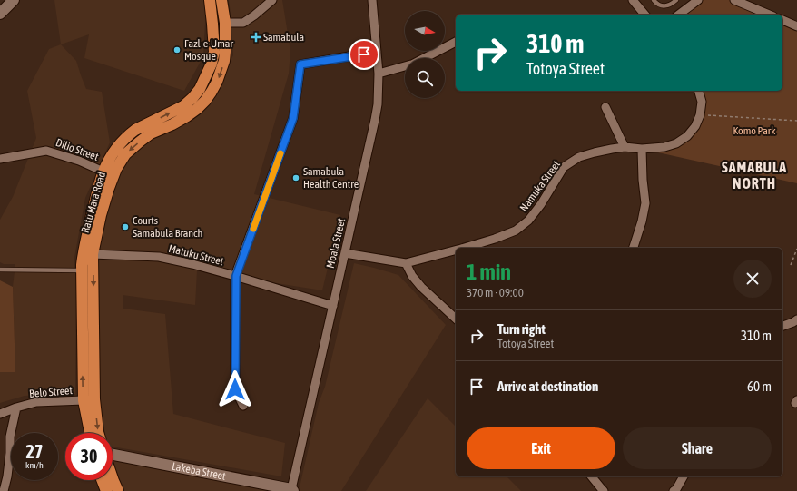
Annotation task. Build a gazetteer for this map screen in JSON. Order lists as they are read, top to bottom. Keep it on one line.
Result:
{"streets":{"highway":["Ratu Mara Road"],"main road":["Lakeba Street"],"street":["Dilio Street","Namuka Street","Moala Street","Matuku Street","Belo Street"]},"crossings":[["Dilio Street","Ratu Mara Road"],["Namuka Street","Moala Street"],["Ratu Mara Road","Matuku Street"],["Ratu Mara Road","Belo Street"],["Moala Street","Matuku Street"],["Moala Street","Lakeba Street"]],"districts":["SAMABULA NORTH"],"parks":["Komo Park"],"places":{"health":["Samabula"],"other":["Fazl-e-Umar Mosque","Samabula Health Centre","Courts Samabula Branch"]},"north":"right","page":{"turn":["310 m","Totoya Street"],"heading":["1 min","370 m · 09:00"],"list":[{"name":"Turn right","note":"Totoya Street","value":"310 m"},{"name":"Arrive at destination","value":"60 m"}],"buttons":["Exit","Share"],"speed":"27 km/h","limit":"30"}}
